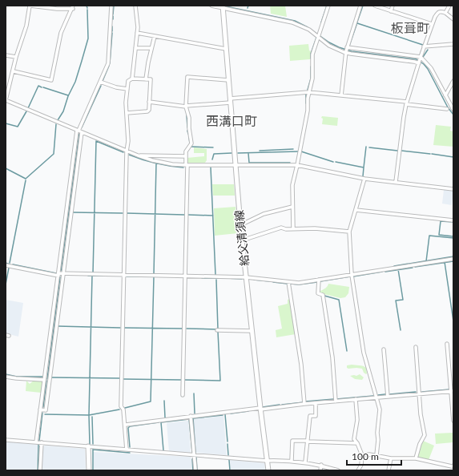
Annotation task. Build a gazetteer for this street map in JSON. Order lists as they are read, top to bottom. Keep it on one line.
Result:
{"streets":{"main road":["給父清須線"]},"districts":["板葺町","西溝口町"],"scale_bar":"100 m"}
